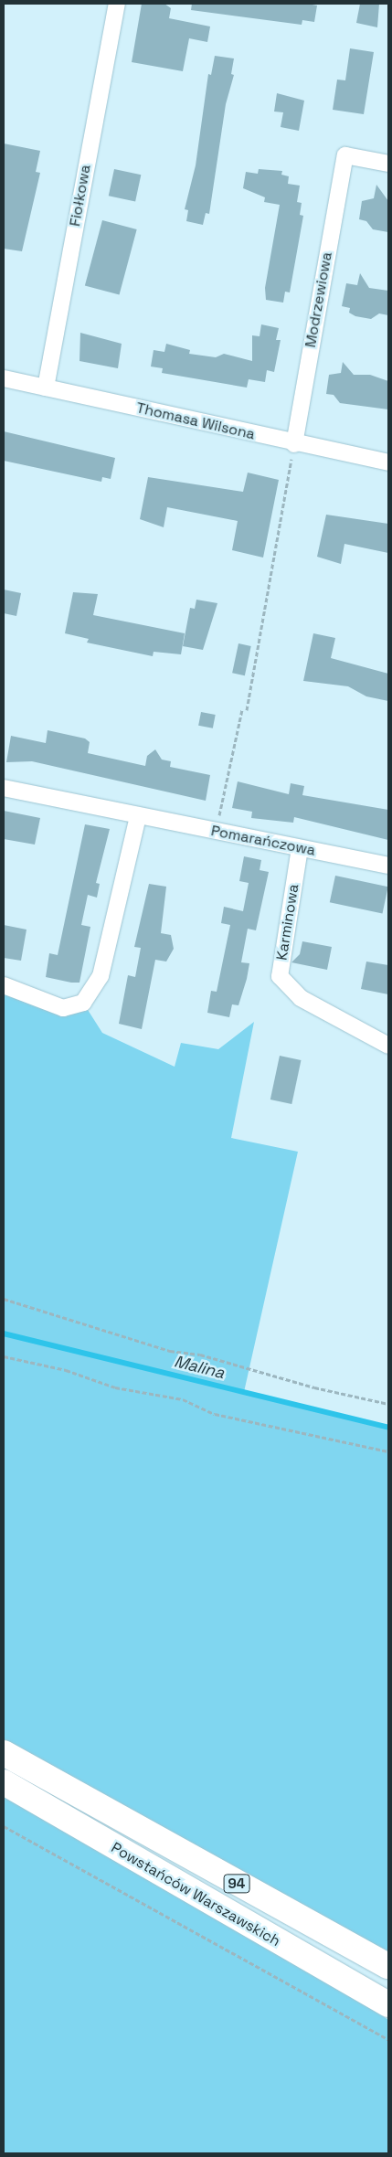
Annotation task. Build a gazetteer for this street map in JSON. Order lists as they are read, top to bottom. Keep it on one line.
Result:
{"streets":{"main road":["94","Powstańców Warszawskich"],"street":["Fiołkowa","Modrzewiowa","Thomasa Wilsona","Pomarańczowa","Karminowa"]},"crossings":[["Fiołkowa","Thomasa Wilsona"],["Modrzewiowa","Thomasa Wilsona"],["Pomarańczowa","Karminowa"]],"water":["Malina"]}
